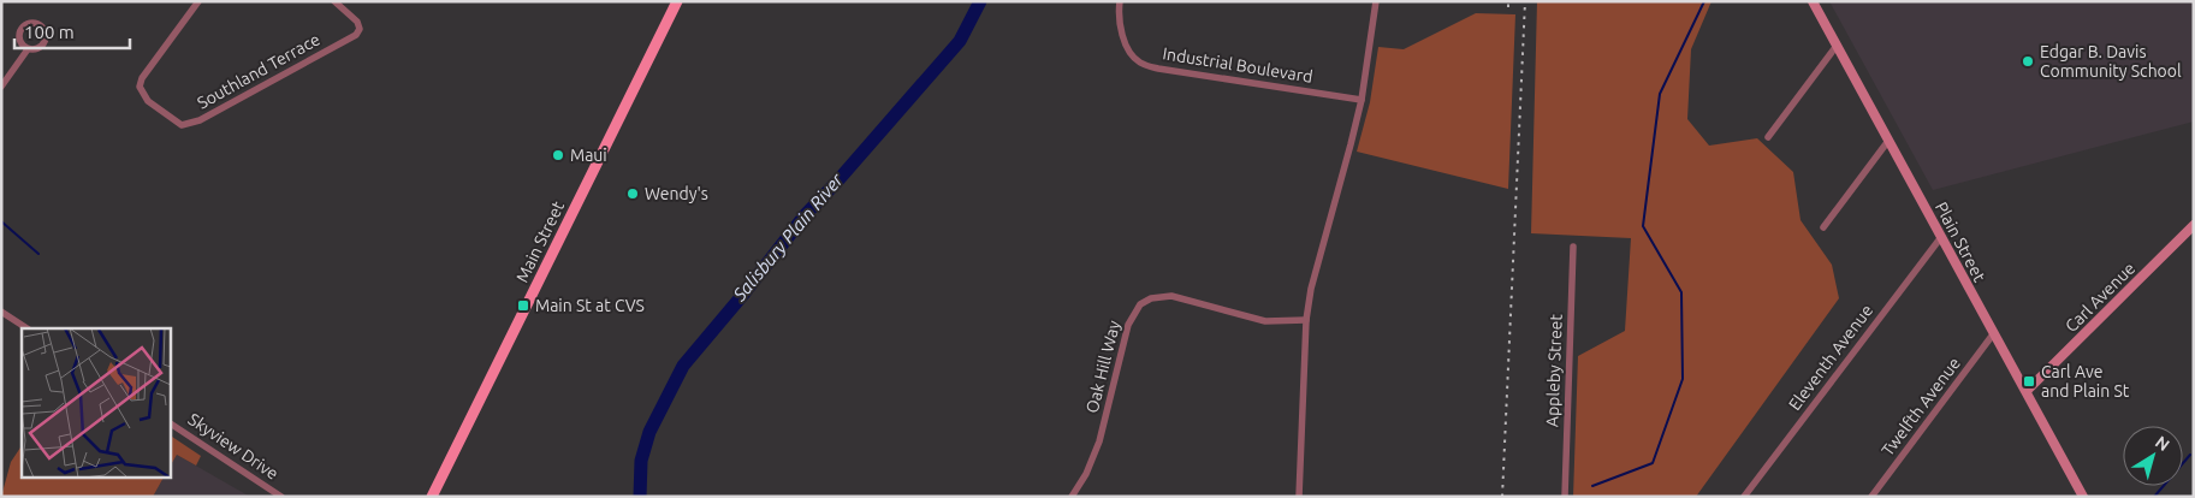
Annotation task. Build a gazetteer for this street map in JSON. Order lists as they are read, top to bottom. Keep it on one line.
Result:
{"streets":{"main road":["Main Street","Plain Street","Carl Avenue"],"street":["Industrial Boulevard","Southland Terrace","Eleventh Avenue","Oak Hill Way","Appleby Street","Twelfth Avenue","Skyview Drive"]},"crossings":[["Plain Street","Carl Avenue"],["Plain Street","Eleventh Avenue"],["Plain Street","Twelfth Avenue"]],"water":["Salisbury Plain River"],"places":{"other":["Edgar B. Davis Community School","Maui","Wendy's"],"transit":["Main St at CVS","Carl Ave and Plain St"]},"scale_bar":"100 m","north":"top right"}
